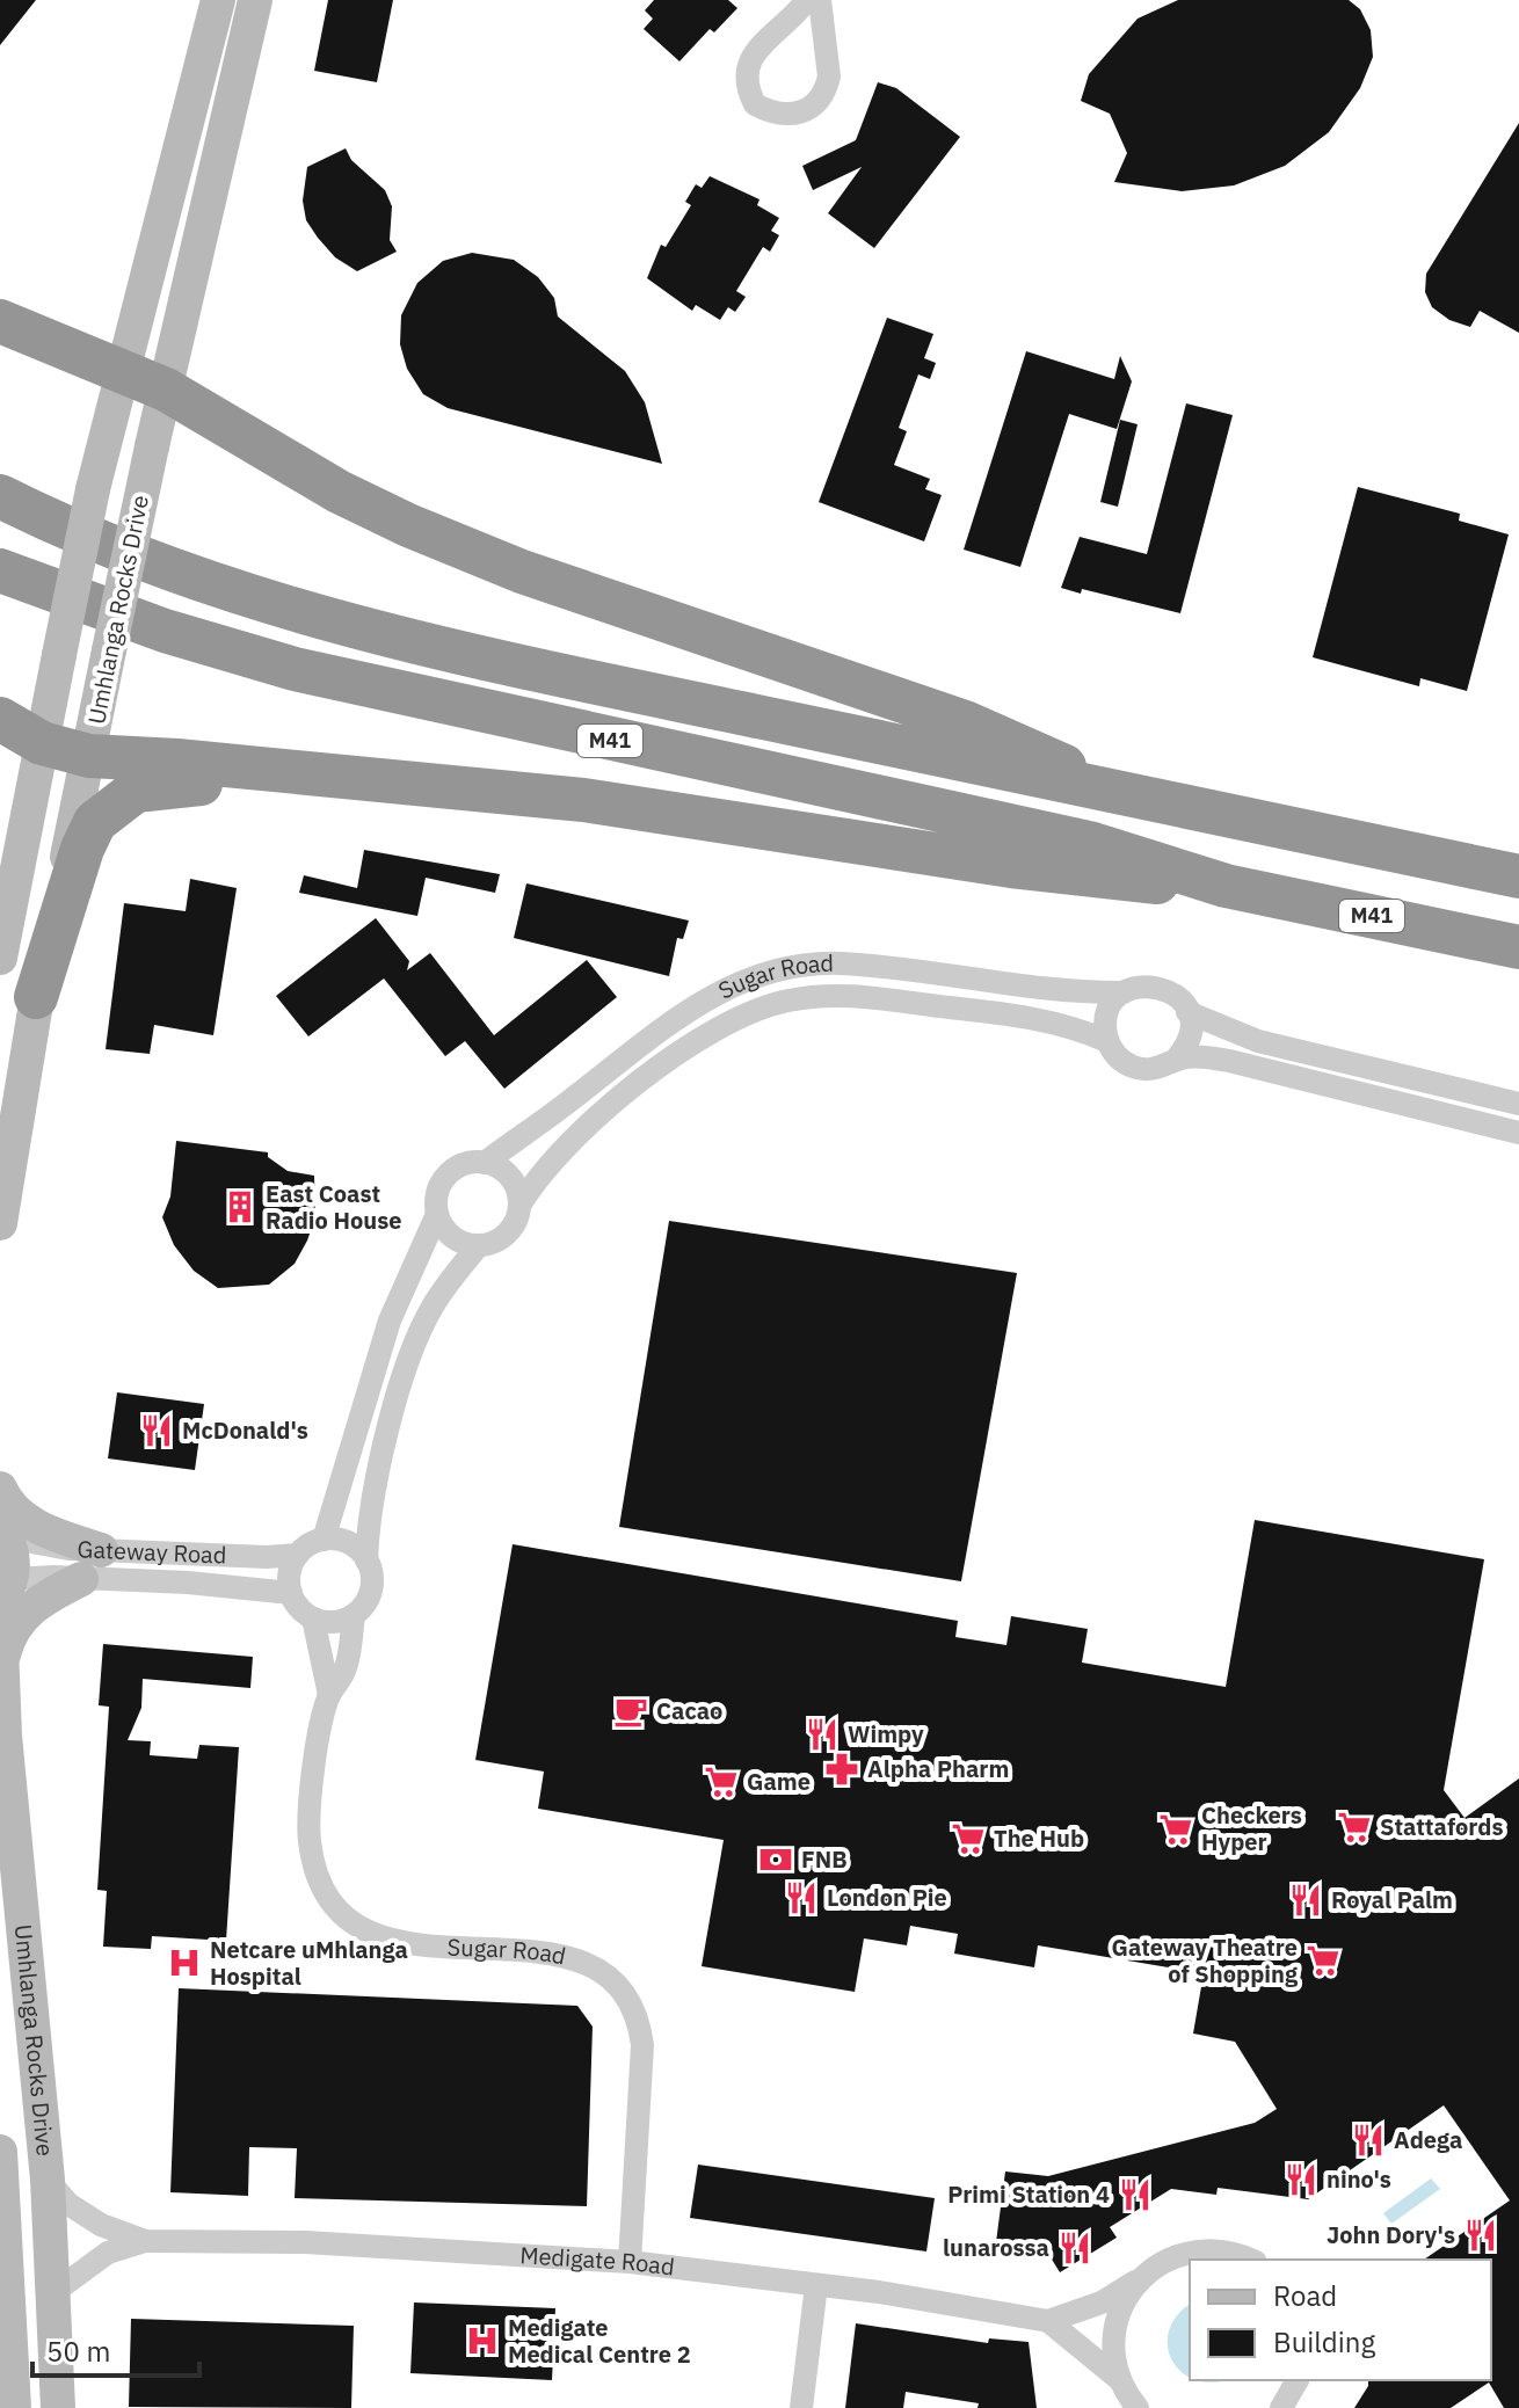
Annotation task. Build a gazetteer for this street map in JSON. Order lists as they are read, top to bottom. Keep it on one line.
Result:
{"streets":{"highway":["M41"],"main road":["Umhlanga Rocks Drive"],"street":["Sugar Road","Gateway Road","Medigate Road"]},"crossings":[["Umhlanga Rocks Drive","Medigate Road"],["Sugar Road","Gateway Road"],["Sugar Road","Medigate Road"]],"places":{"building":["East Coast Radio House"],"restaurant":["McDonald's","Wimpy","London Pie","Royal Palm","Adega","nino's","Primi Station 4","John Dory's","lunarossa"],"cafe":["Cacao"],"pharmacy":["Alpha Pharm"],"supermarket":["Game","Stattafords","Checkers Hyper","The Hub","Gateway Theatre of Shopping"],"bank":["FNB"],"hospital":["Netcare uMhlanga Hospital","Medigate Medical Centre 2"]},"legend":["Road","Building"],"scale_bar":"50 m"}
